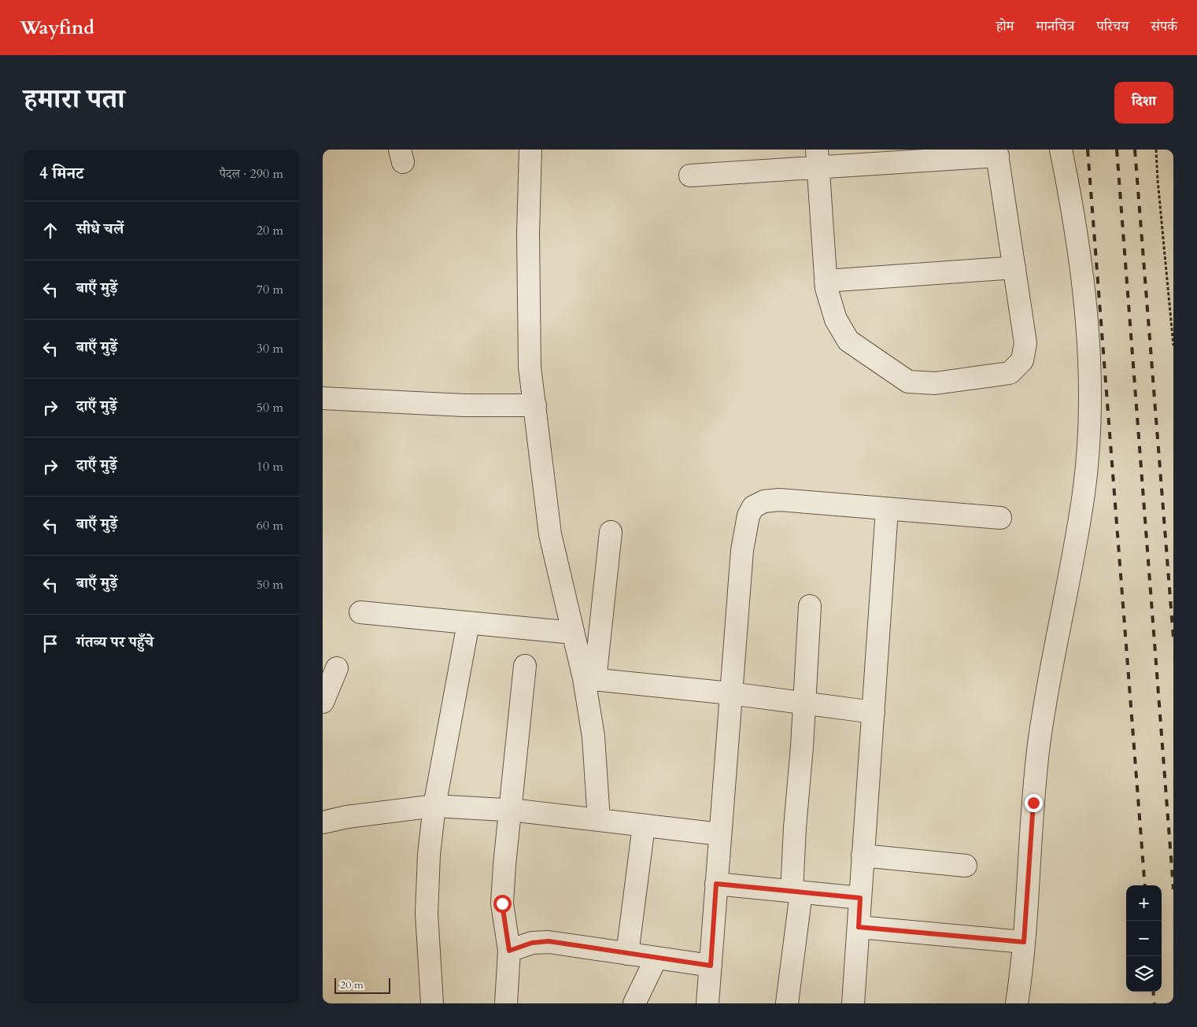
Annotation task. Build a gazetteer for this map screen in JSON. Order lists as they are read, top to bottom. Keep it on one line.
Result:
{"scale_bar":"20 m","page":{"header":"Wayfind","nav":["होम","मानचित्र","परिचय","संपर्क"],"title":"हमारा पता","buttons":"दिशा","heading":["4 मिनट","पैदल · 290 m"],"list":[["सीधे चलें","20 m"],["बाएँ मुड़ें","70 m"],["बाएँ मुड़ें","30 m"],["दाएँ मुड़ें","50 m"],["दाएँ मुड़ें","10 m"],["बाएँ मुड़ें","60 m"],["बाएँ मुड़ें","50 m"],"गंतव्य पर पहुँचे"],"map_buttons":["+","−"],"scale":"20 m"}}
